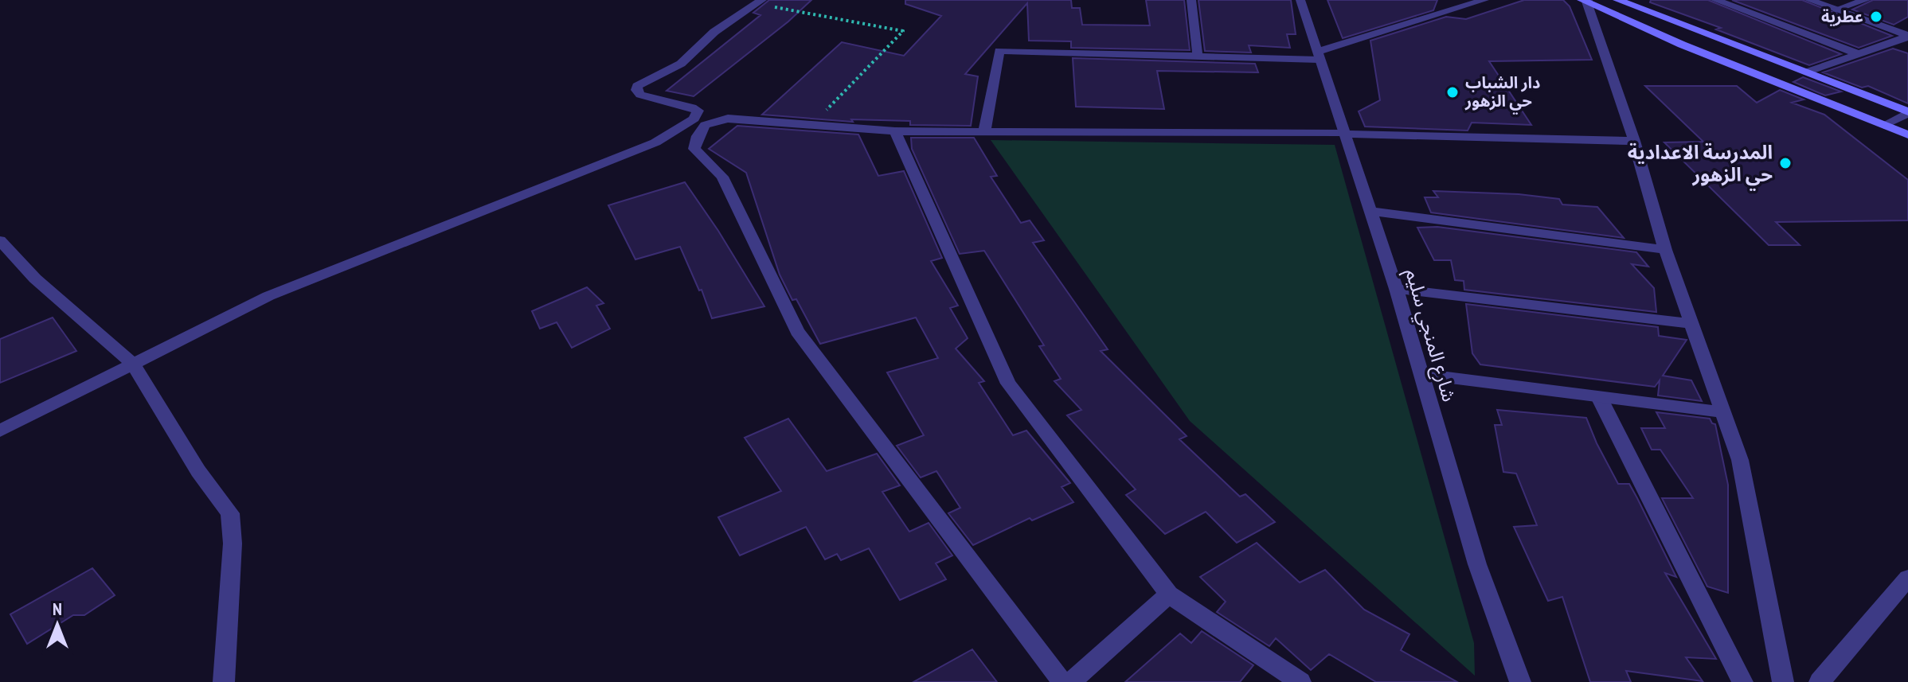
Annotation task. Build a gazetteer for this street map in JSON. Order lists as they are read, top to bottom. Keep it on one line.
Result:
{"streets":{"street":["شارع المنجي سليم"]},"places":["عطرية","دار الشباب حي الزهور","المدرسة الاعدادية حي الزهور"],"north":"top"}
